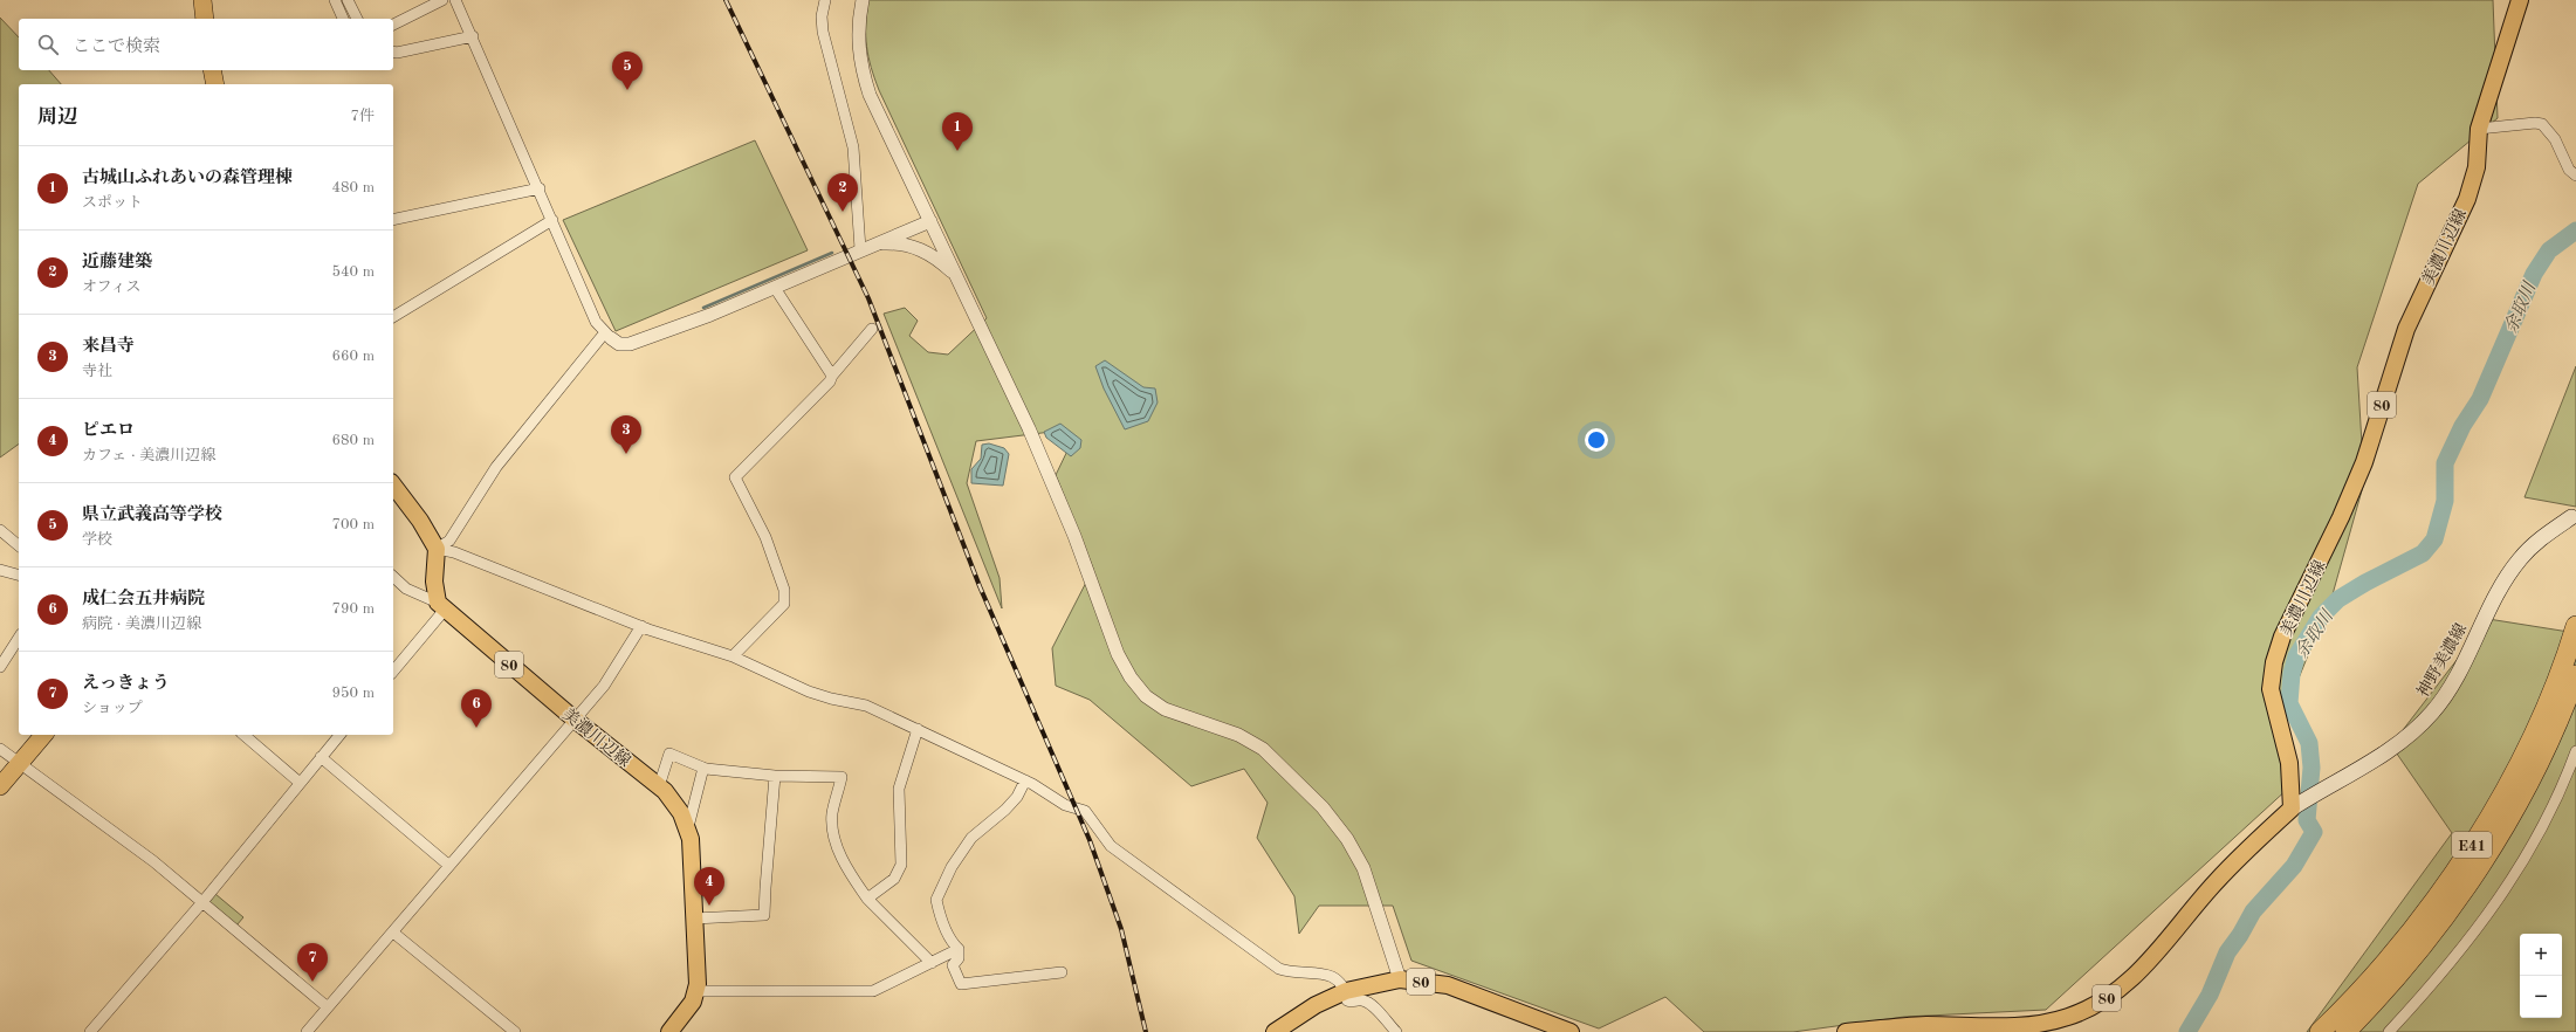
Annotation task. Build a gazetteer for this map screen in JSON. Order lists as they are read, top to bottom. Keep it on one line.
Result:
{"streets":{"highway":["E41"],"main road":["美濃川辺線","80","神野美濃線"]},"crossings":[["美濃川辺線","80"],["美濃川辺線","神野美濃線"],["80","神野美濃線"]],"water":["余取川"],"page":{"search":"ここで検索","pins":["5","1","2","3","6","4","7"],"heading":["周辺","7件"],"list":[{"mark":"1","name":"古城山ふれあいの森管理棟","note":"スポット","value":"480 m"},{"mark":"2","name":"近藤建築","note":"オフィス","value":"540 m"},{"mark":"3","name":"来昌寺","note":"寺社","value":"660 m"},{"mark":"4","name":"ピエロ","note":"カフェ · 美濃川辺線","value":"680 m"},{"mark":"5","name":"県立武義高等学校","note":"学校","value":"700 m"},{"mark":"6","name":"成仁会五井病院","note":"病院 · 美濃川辺線","value":"790 m"},{"mark":"7","name":"えっきょう","note":"ショップ","value":"950 m"}],"map_buttons":["+","−"]}}
